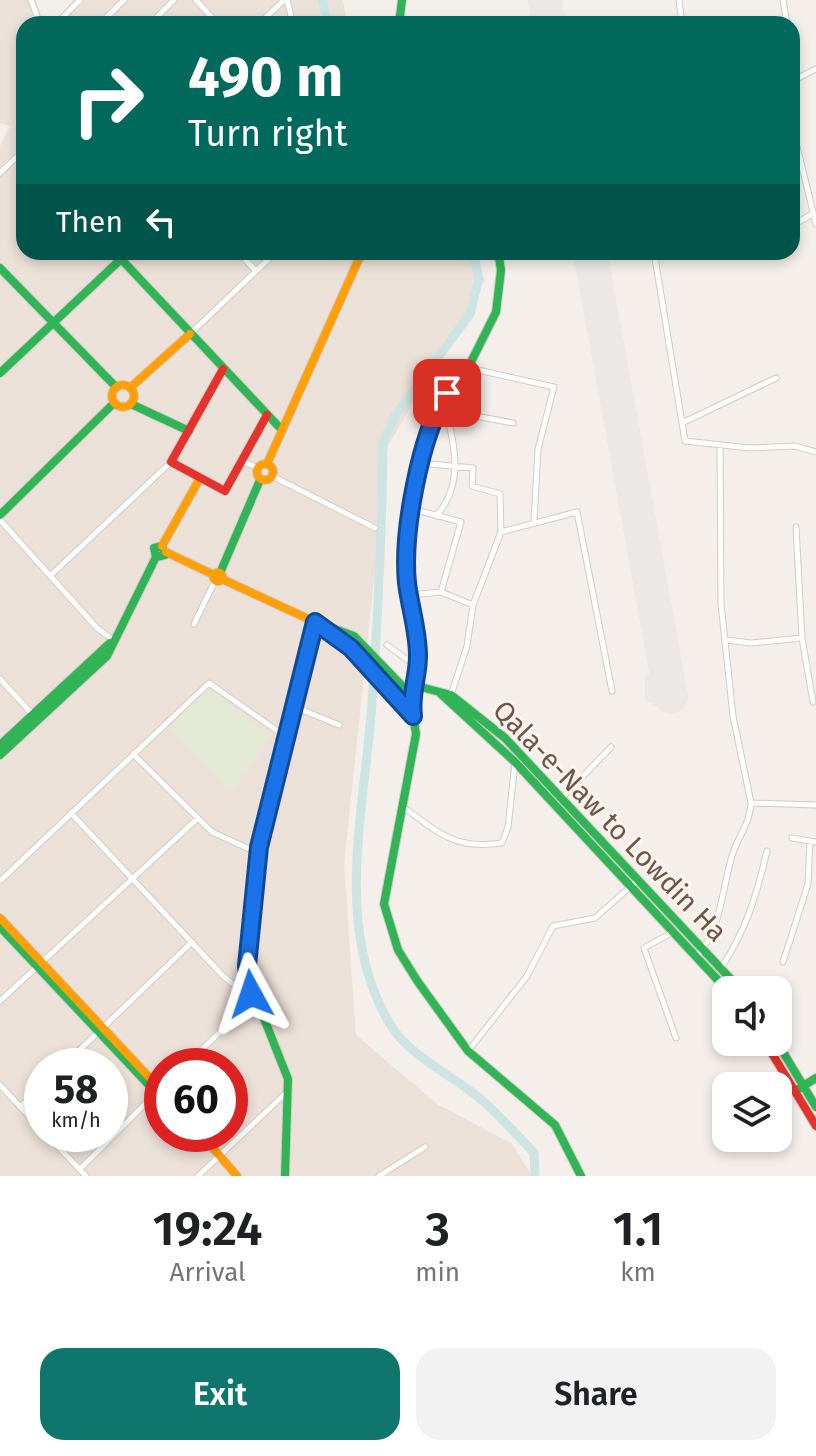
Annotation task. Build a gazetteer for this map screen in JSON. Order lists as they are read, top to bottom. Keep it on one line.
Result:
{"streets":{"main road":["Qala-e-Naw to Lowdin Ha"]},"page":{"turn":["490 m","Turn right"],"then":"Then","speed":"58 km/h","limit":"60","eta":["19:24","Arrival","3","min","1.1","km"],"buttons":["Exit","Share"]}}
